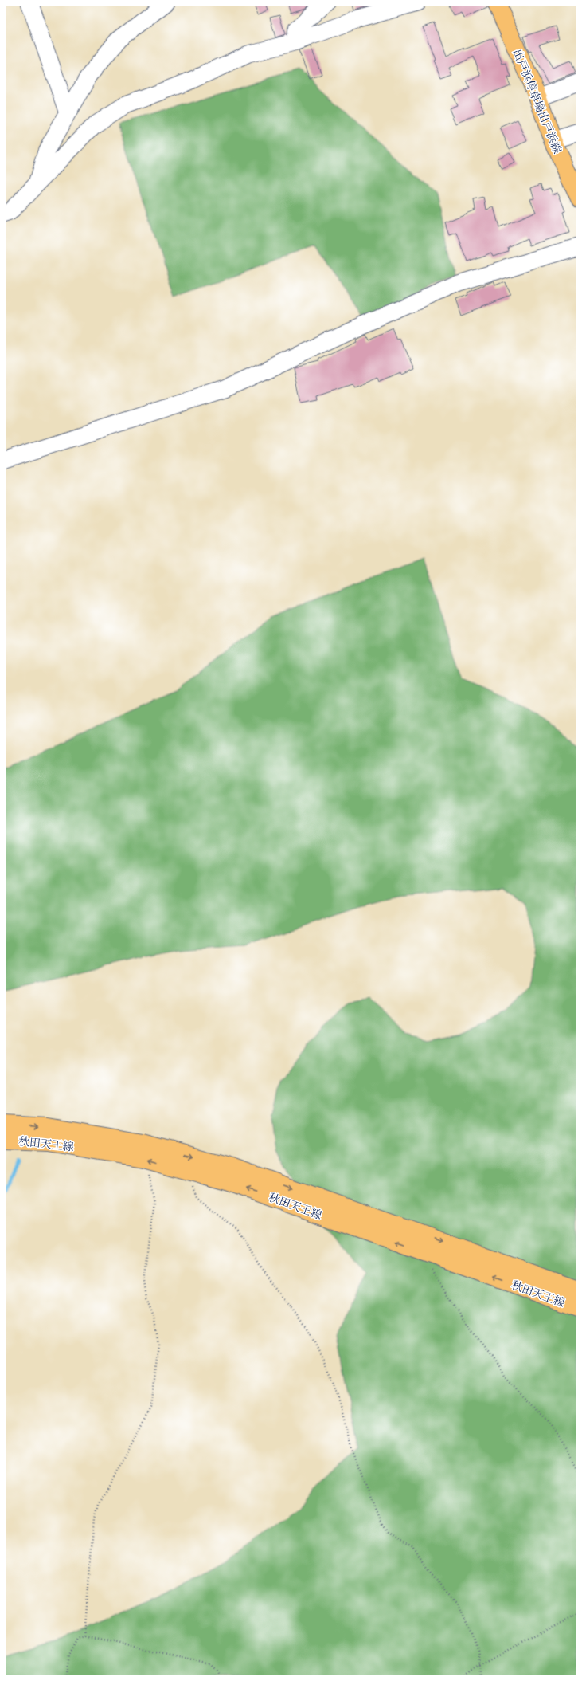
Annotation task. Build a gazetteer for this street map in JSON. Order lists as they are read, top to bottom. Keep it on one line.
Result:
{"streets":{"main road":["出戸浜停車場出戸浜線","秋田天王線"]}}
